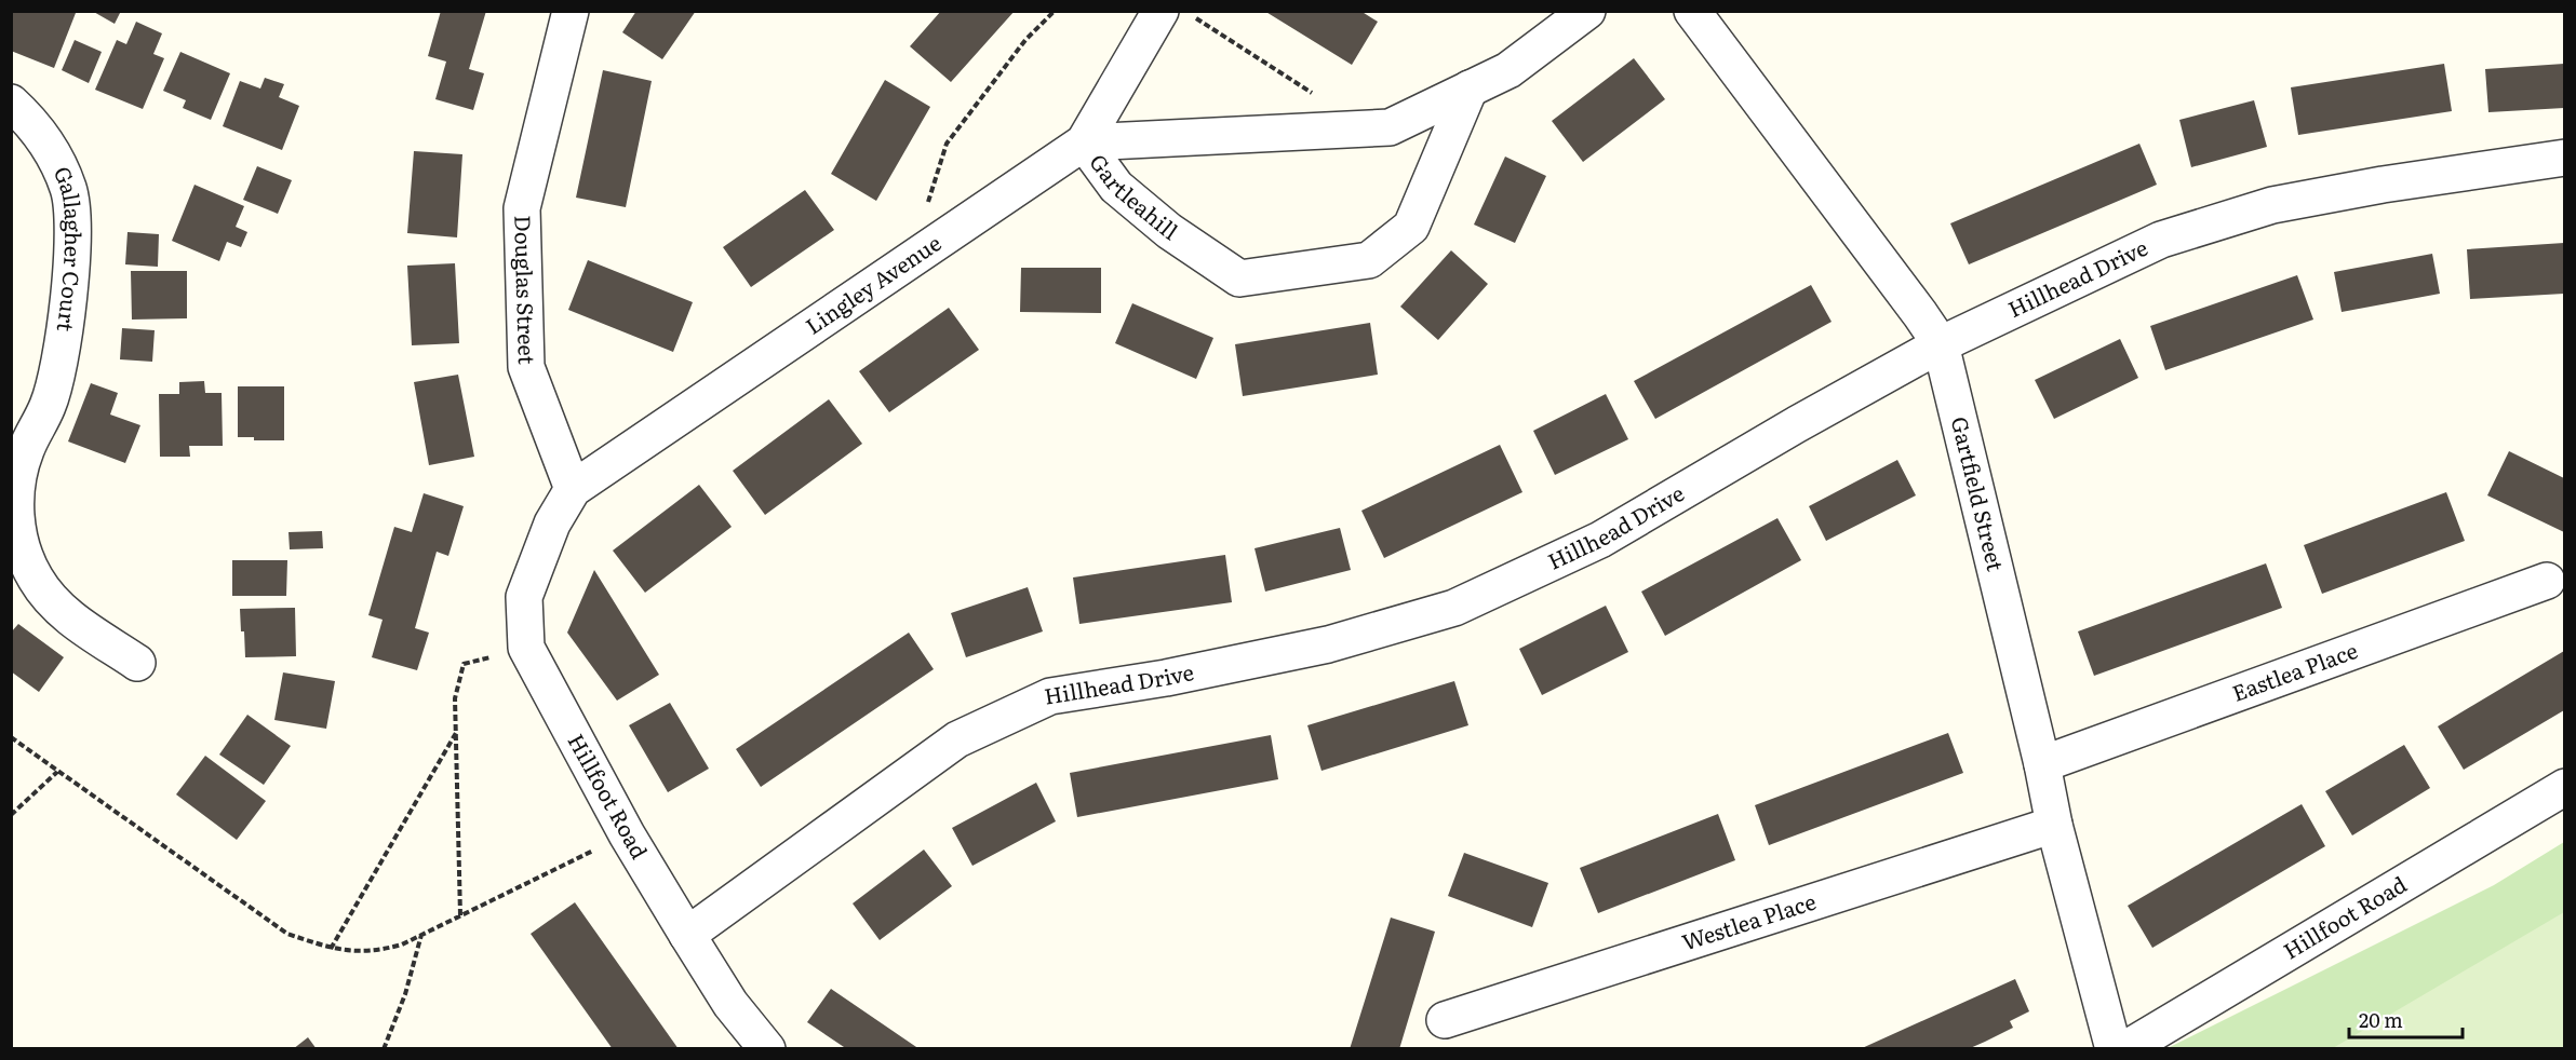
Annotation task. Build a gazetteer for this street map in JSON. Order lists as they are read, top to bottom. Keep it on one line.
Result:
{"streets":{"street":["Gartleahill","Gallagher Court","Hillhead Drive","Lingley Avenue","Douglas Street","Gartfield Street","Eastlea Place","Hillfoot Road","Westlea Place"]},"crossings":[["Gartleahill","Lingley Avenue"],["Hillhead Drive","Gartfield Street"],["Hillhead Drive","Hillfoot Road"],["Lingley Avenue","Douglas Street"],["Lingley Avenue","Hillfoot Road"],["Gartfield Street","Eastlea Place"],["Gartfield Street","Westlea Place"]],"scale_bar":"20 m"}
